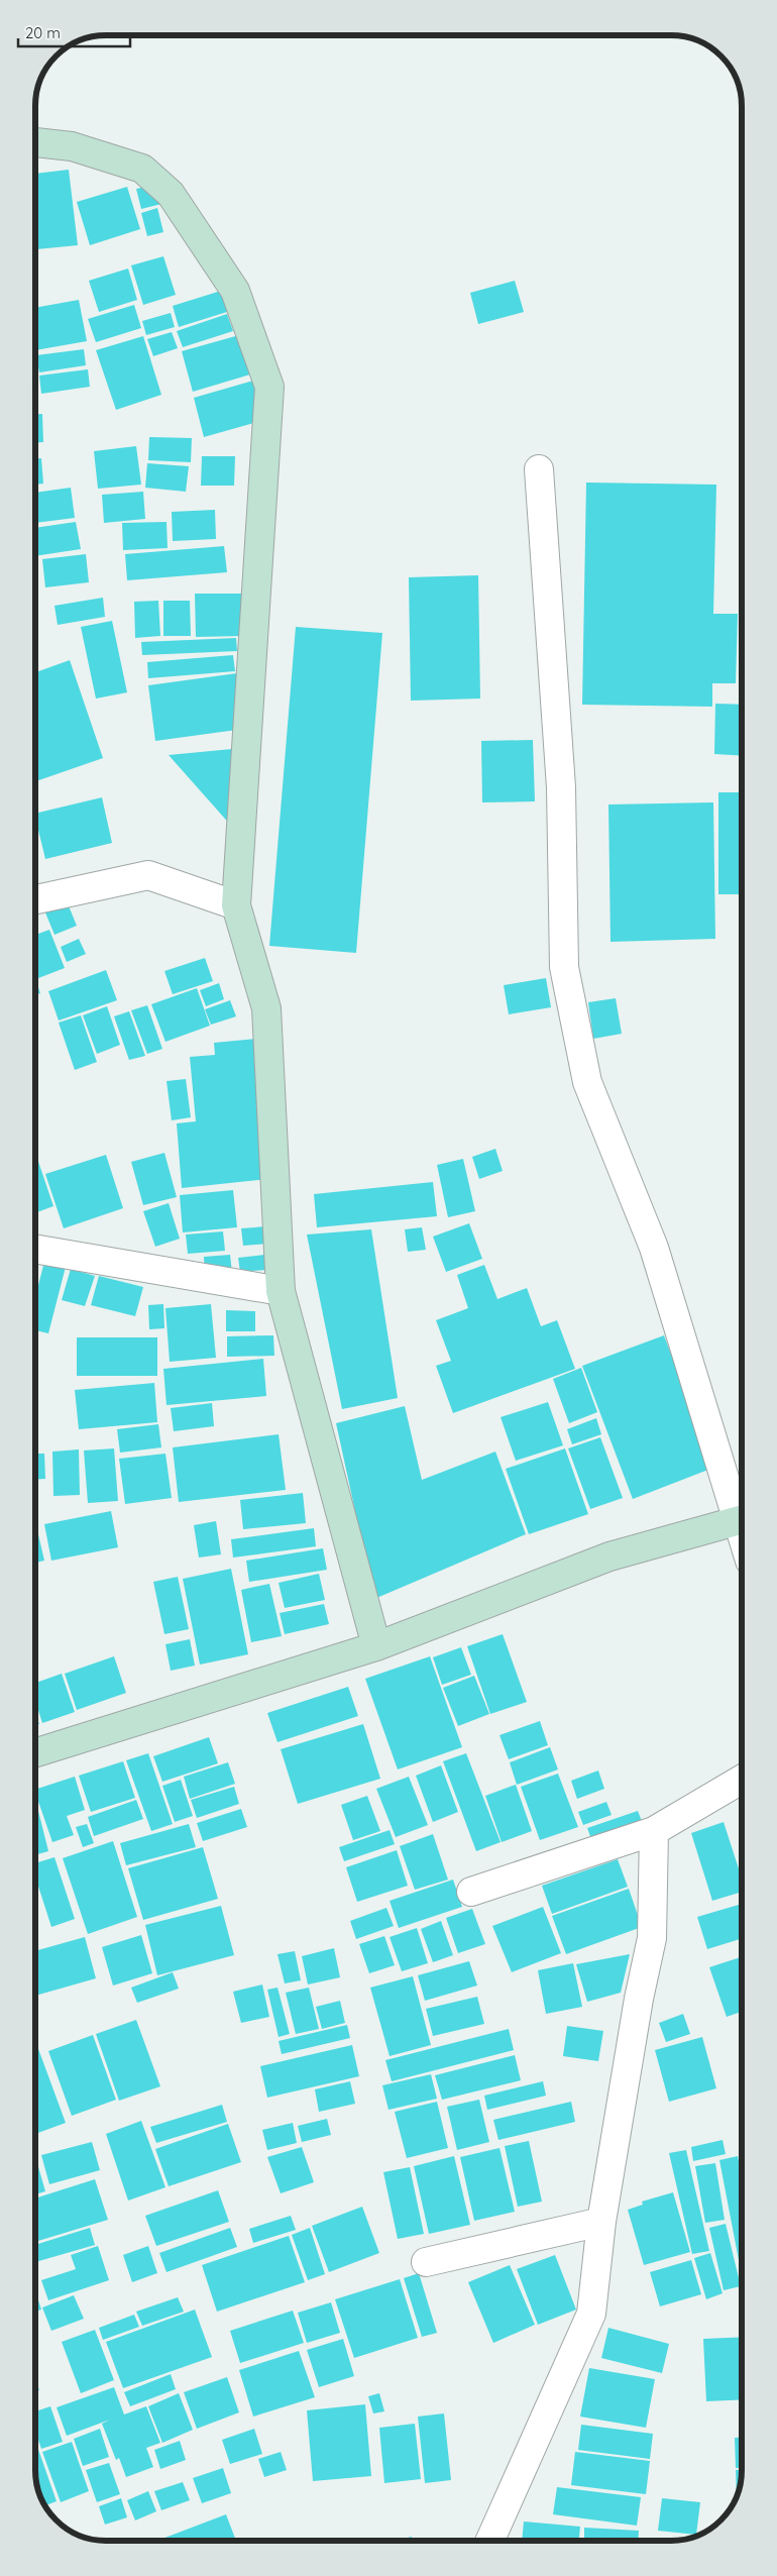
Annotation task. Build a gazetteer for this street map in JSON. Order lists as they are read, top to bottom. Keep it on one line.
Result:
{"scale_bar":"20 m"}
